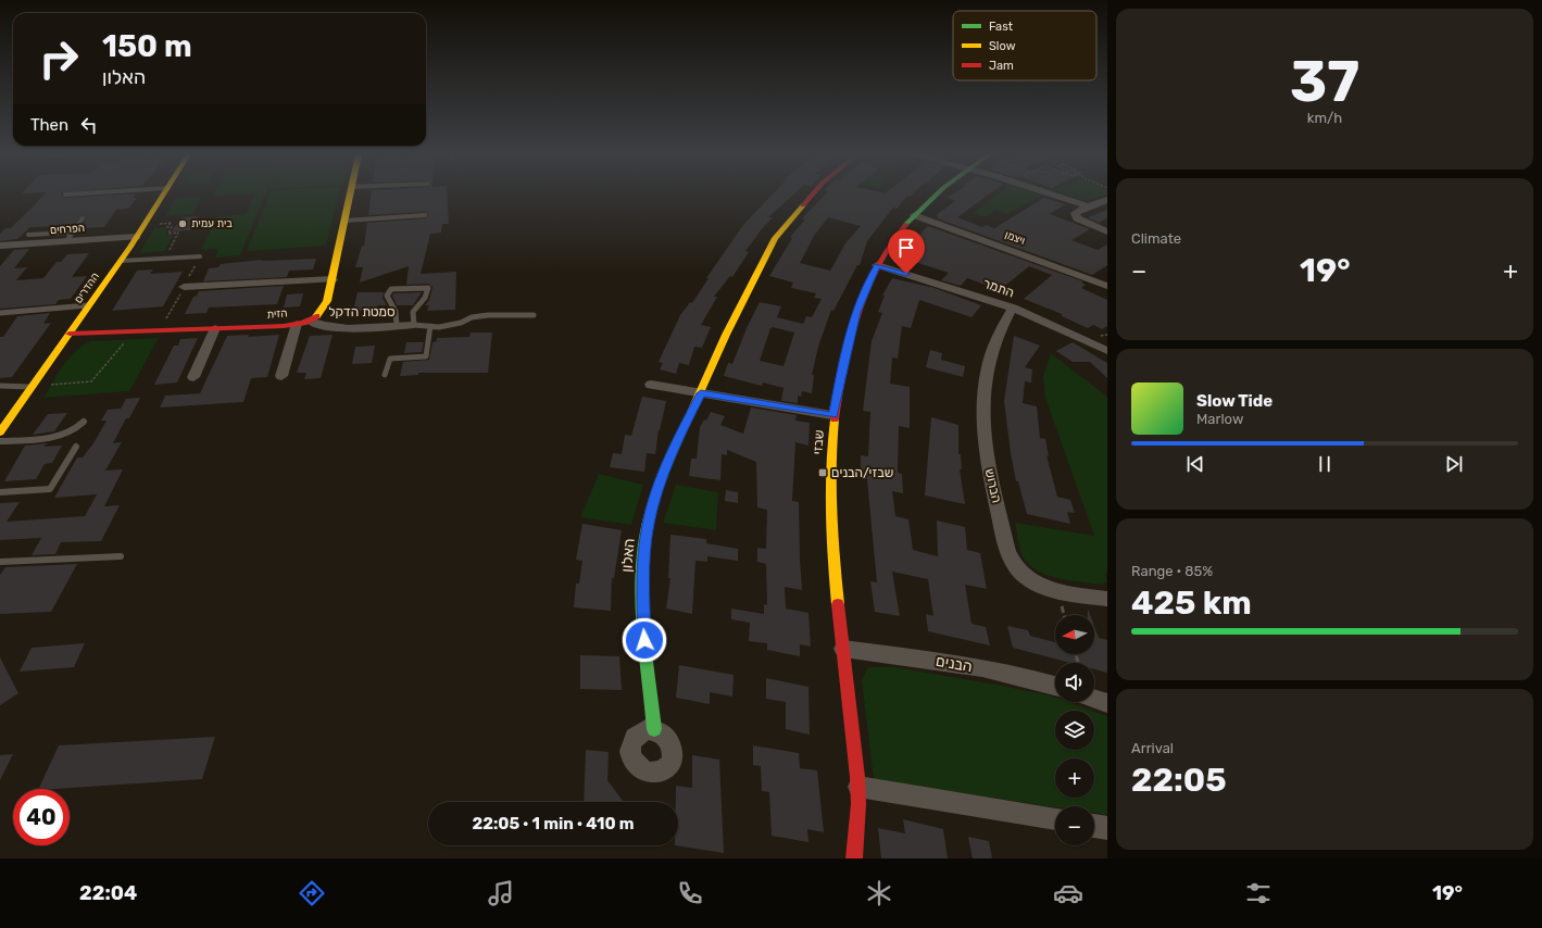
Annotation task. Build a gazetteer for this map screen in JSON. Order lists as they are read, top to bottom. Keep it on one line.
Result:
{"streets":{"street":["הפרחים","ויצמן","ההדרים","התמר","סמטת הדקל","הזית","שבזי","הברוש","האלון","הבנים"]},"crossings":[["הפרחים","ההדרים"],["ויצמן","שבזי"],["ההדרים","הזית"],["התמר","שבזי"],["התמר","הברוש"],["סמטת הדקל","הזית"],["שבזי","הבנים"]],"places":{"other":["בית עמית"],"transit":["שבזי/הבנים"]},"legend":["Fast","Slow","Jam"],"north":"left","page":{"tile":[["37","km/h"],"Climate",["Range · 85%","425 km"],["Arrival","22:05"]],"turn":["150 m","האלון"],"then":"Then","heat":["−","19°","+"],"song":["Slow Tide","Marlow"],"map_buttons":["+","−"],"limit":"40","trip":"22:05 · 1 min · 410 m","tabs":["22:04","19°"]}}
